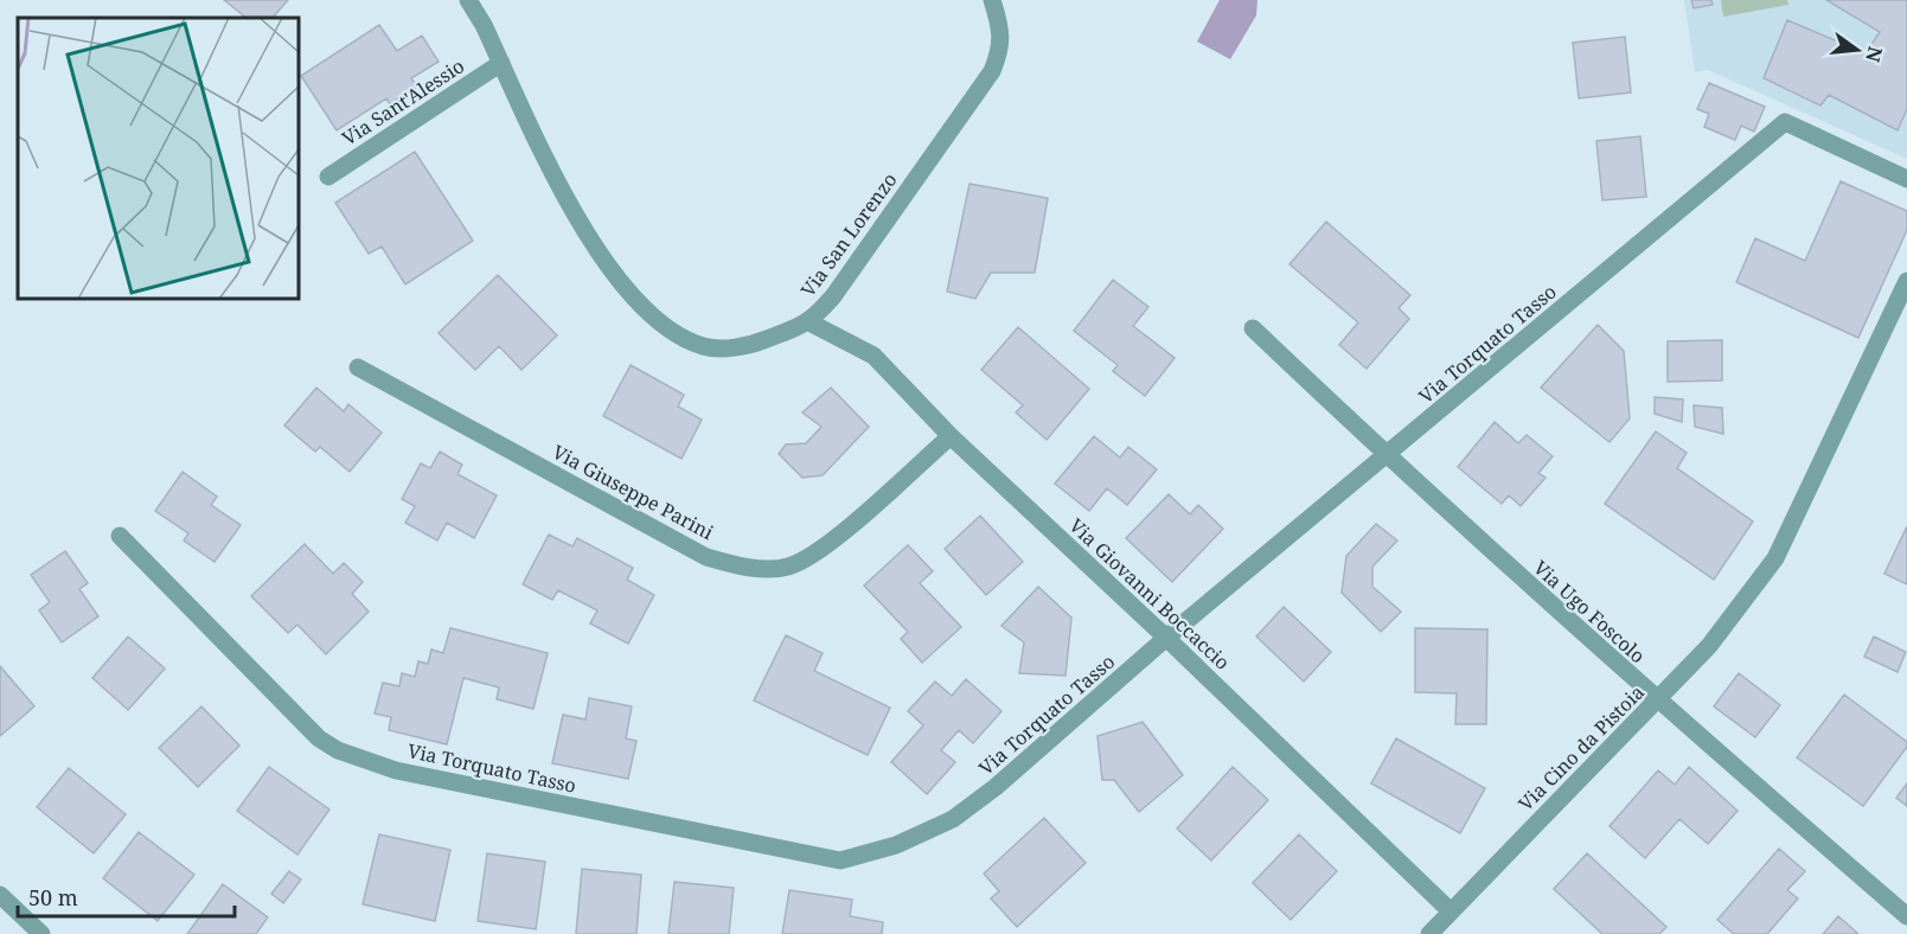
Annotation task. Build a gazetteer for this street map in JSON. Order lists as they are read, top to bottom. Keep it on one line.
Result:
{"streets":{"street":["Via Sant'Alessio","Via San Lorenzo","Via Torquato Tasso","Via Giuseppe Parini","Via Giovanni Boccaccio","Via Ugo Foscolo","Via Cino da Pistoia"]},"crossings":[["Via Sant'Alessio","Via San Lorenzo"],["Via San Lorenzo","Via Giovanni Boccaccio"],["Via Torquato Tasso","Via Giovanni Boccaccio"],["Via Torquato Tasso","Via Ugo Foscolo"],["Via Giuseppe Parini","Via Giovanni Boccaccio"],["Via Giovanni Boccaccio","Via Cino da Pistoia"],["Via Ugo Foscolo","Via Cino da Pistoia"]],"scale_bar":"50 m","north":"right"}
